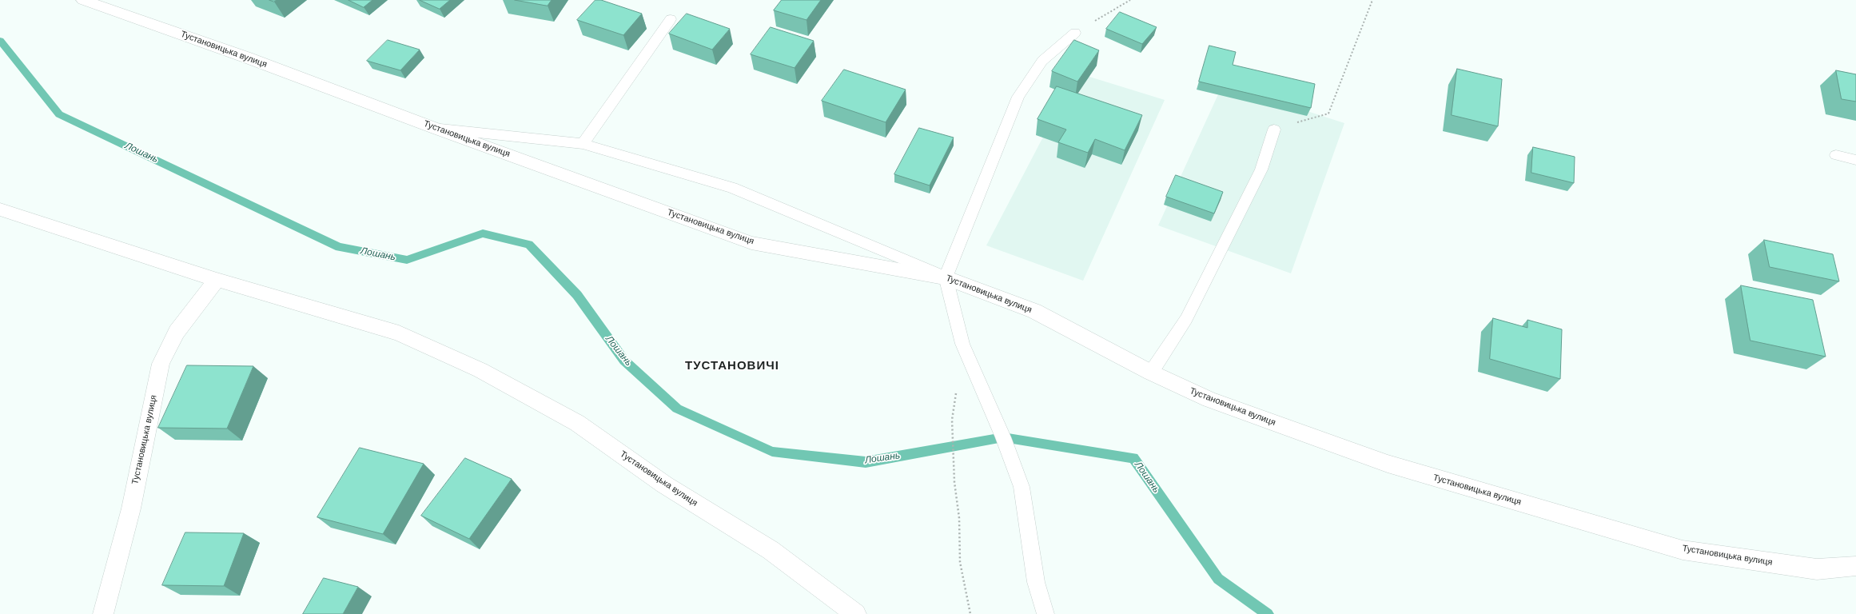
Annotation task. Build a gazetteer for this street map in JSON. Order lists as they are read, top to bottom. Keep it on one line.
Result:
{"streets":{"street":["Тустановицька вулиця"]},"districts":["ТУСТАНОВИЧІ"],"water":["Лошань"]}
